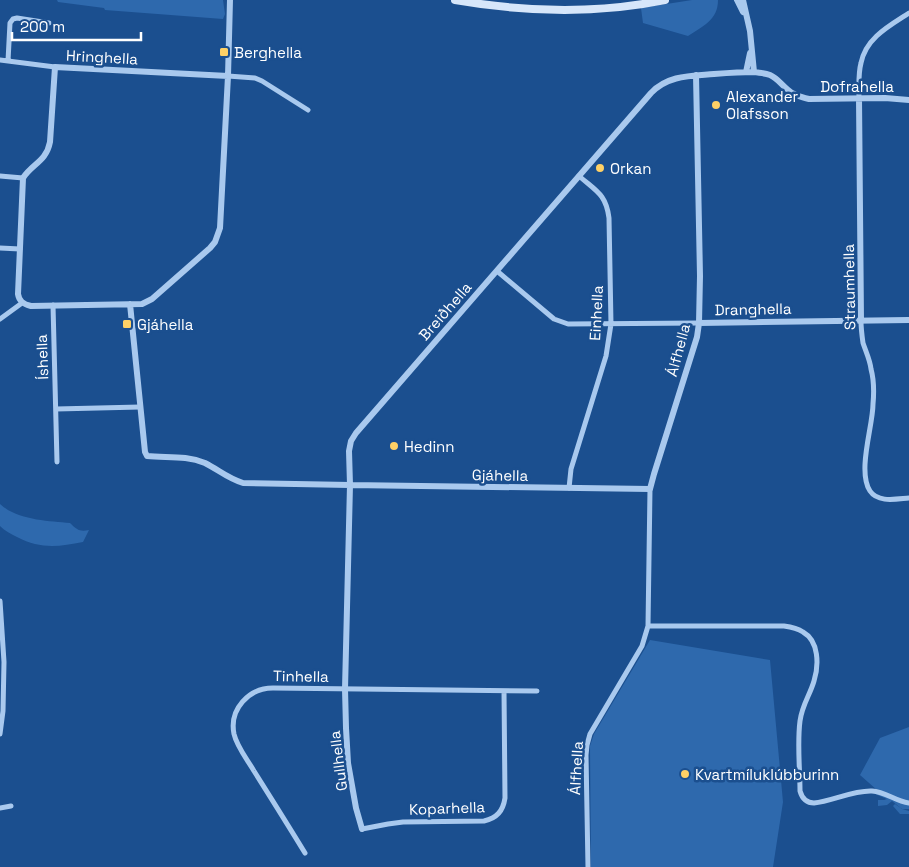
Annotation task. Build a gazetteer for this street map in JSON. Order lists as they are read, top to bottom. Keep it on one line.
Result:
{"streets":{"street":["Hringhella","Dofrahella","Straumhella","Dranghella","Breiðhella","Einhella","Álfhella","Íshella","Gjáhella","Tinhella","Gullhella","Koparhella"]},"crossings":[["Dofrahella","Straumhella"],["Dofrahella","Breiðhella"],["Straumhella","Dranghella"],["Dranghella","Breiðhella"],["Dranghella","Einhella"],["Dranghella","Álfhella"],["Breiðhella","Einhella"],["Breiðhella","Álfhella"],["Breiðhella","Gjáhella"],["Breiðhella","Tinhella"],["Breiðhella","Gullhella"],["Einhella","Gjáhella"],["Álfhella","Gjáhella"],["Tinhella","Gullhella"],["Tinhella","Koparhella"],["Gullhella","Koparhella"]],"places":{"transit":["Berghella","Gjáhella"],"other":["Alexander Olafsson","Orkan","Hedinn","Kvartmíluklúbburinn"]},"scale_bar":"200 m"}
